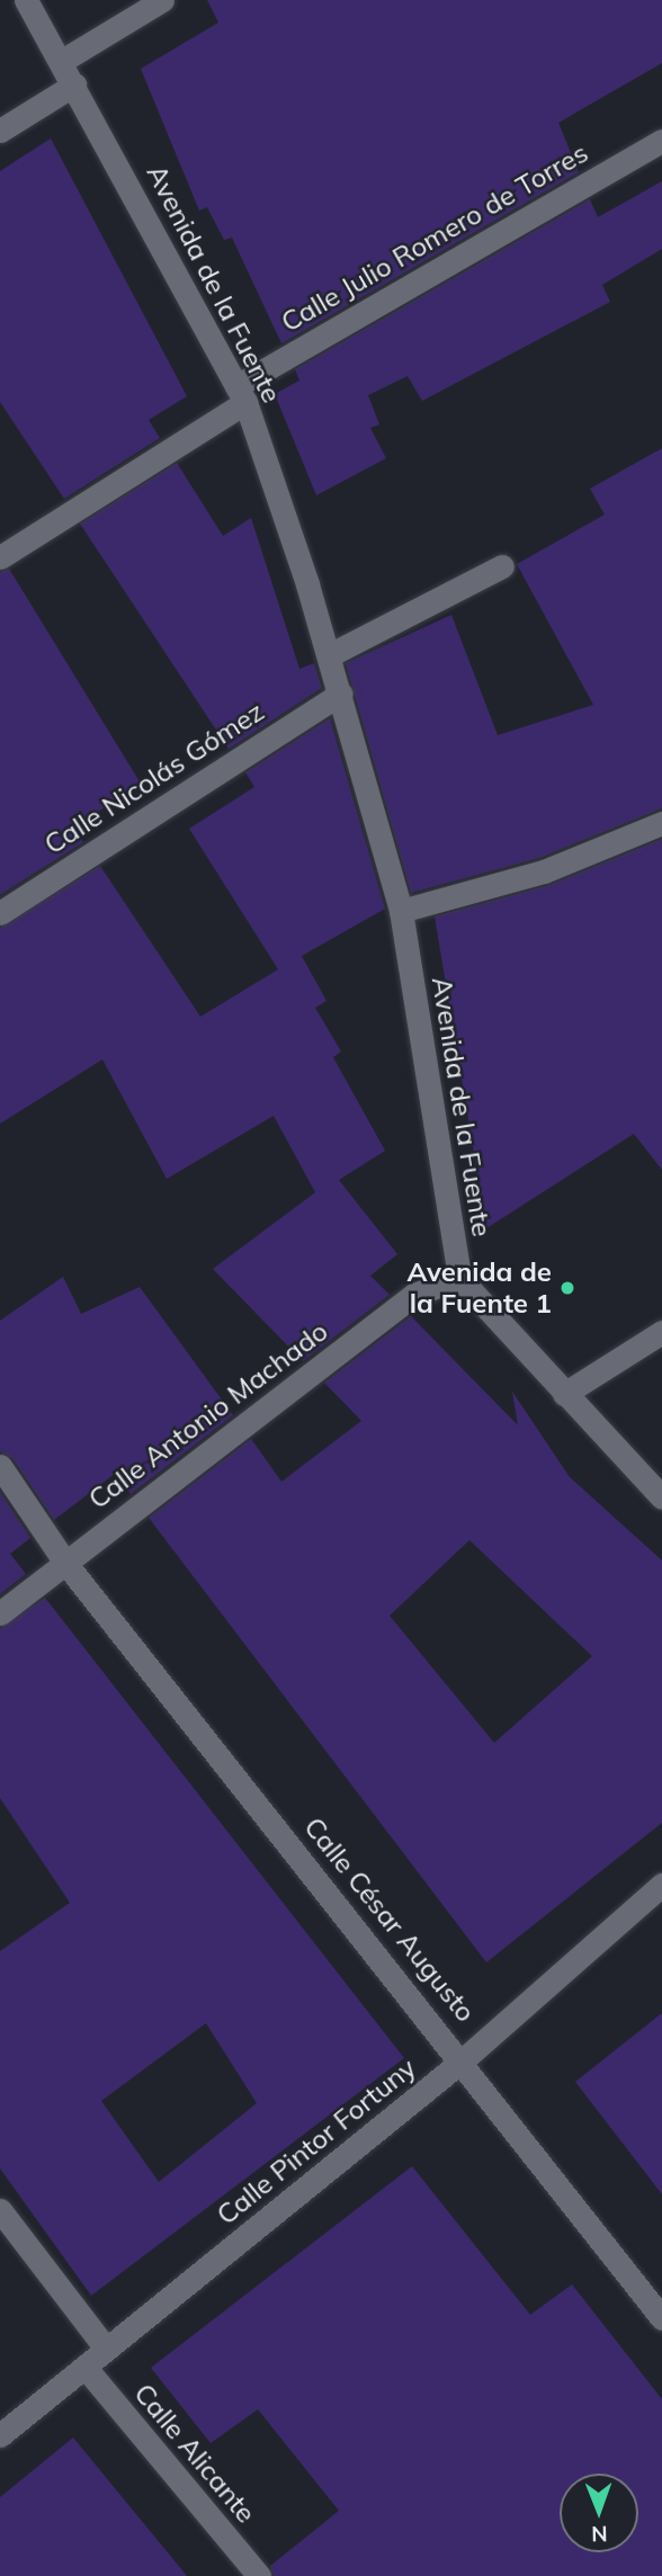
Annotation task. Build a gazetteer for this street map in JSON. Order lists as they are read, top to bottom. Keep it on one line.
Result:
{"streets":{"street":["Calle Julio Romero de Torres","Avenida de la Fuente","Calle Nicolás Gómez","Calle Antonio Machado","Calle César Augusto","Calle Pintor Fortuny","Calle Alicante"]},"crossings":[["Calle Julio Romero de Torres","Avenida de la Fuente"],["Avenida de la Fuente","Calle Nicolás Gómez"],["Avenida de la Fuente","Calle Antonio Machado"],["Calle Antonio Machado","Calle César Augusto"],["Calle César Augusto","Calle Pintor Fortuny"],["Calle Pintor Fortuny","Calle Alicante"]],"places":["Avenida de la Fuente 1"],"north":"bottom"}
